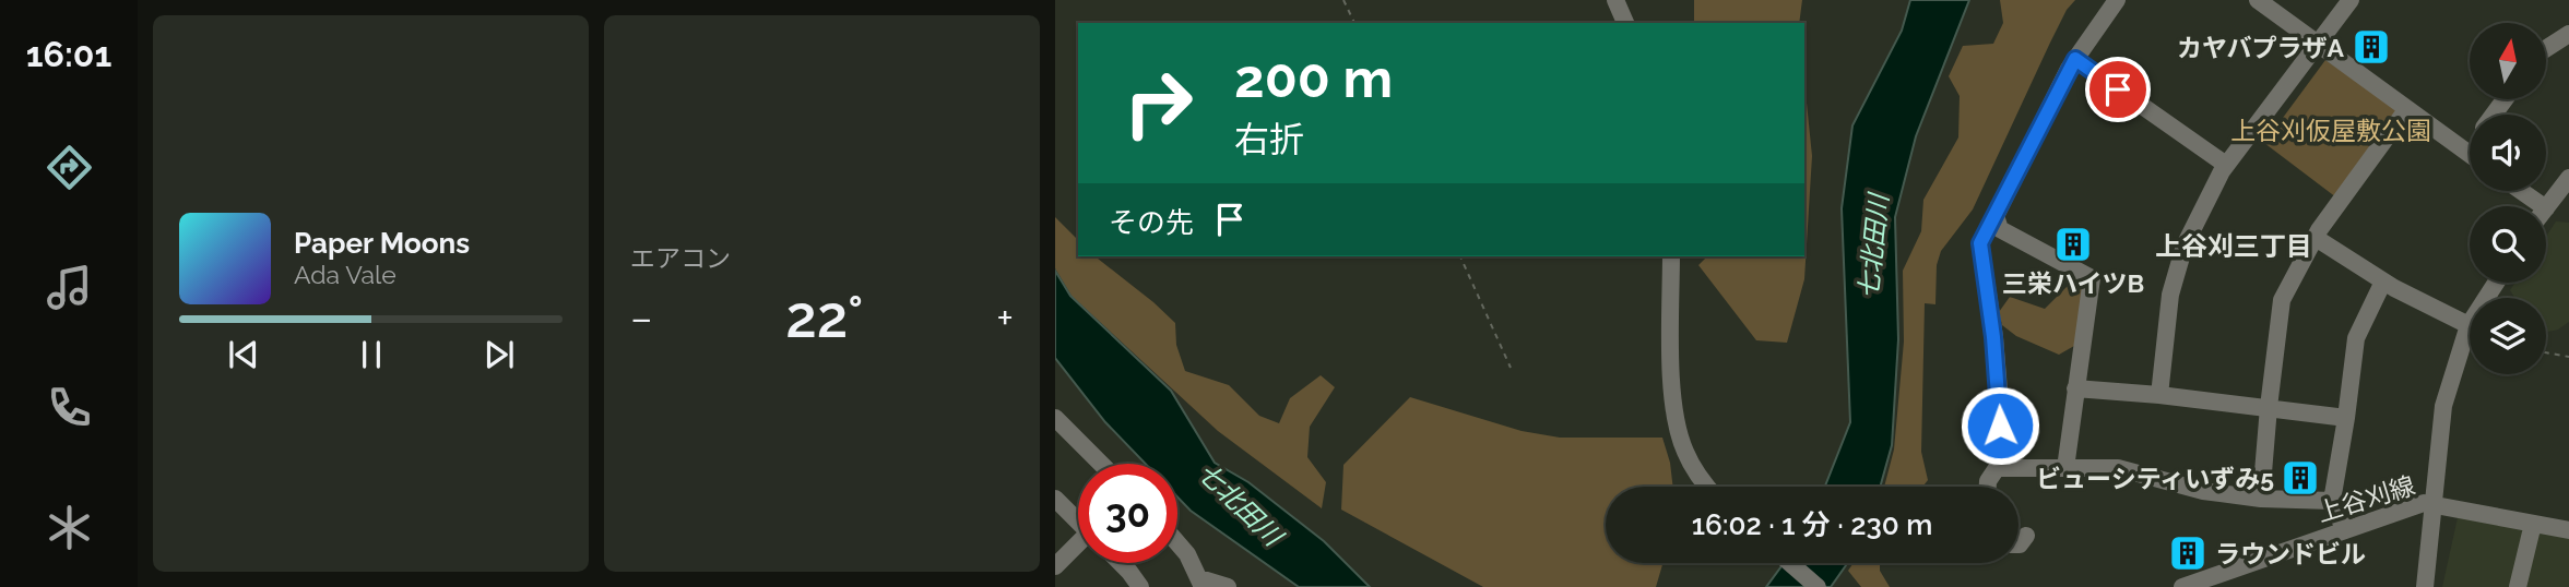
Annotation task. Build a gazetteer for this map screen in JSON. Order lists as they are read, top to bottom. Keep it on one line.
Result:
{"streets":{"street":["上谷刈線"]},"districts":["上谷刈三丁目"],"water":["七北田川"],"parks":["上谷刈仮屋敷公園"],"places":{"building":["カヤバプラザA","三栄ハイツB","ビューシティいずみ5","ラウンドビル"]},"north":"top","page":{"tabs":"16:01","tile":"エアコン","turn":["200 m","右折"],"then":"その先","song":["Paper Moons","Ada Vale"],"heat":["−","22°","+"],"limit":"30","trip":"16:02 · 1 分 · 230 m"}}
